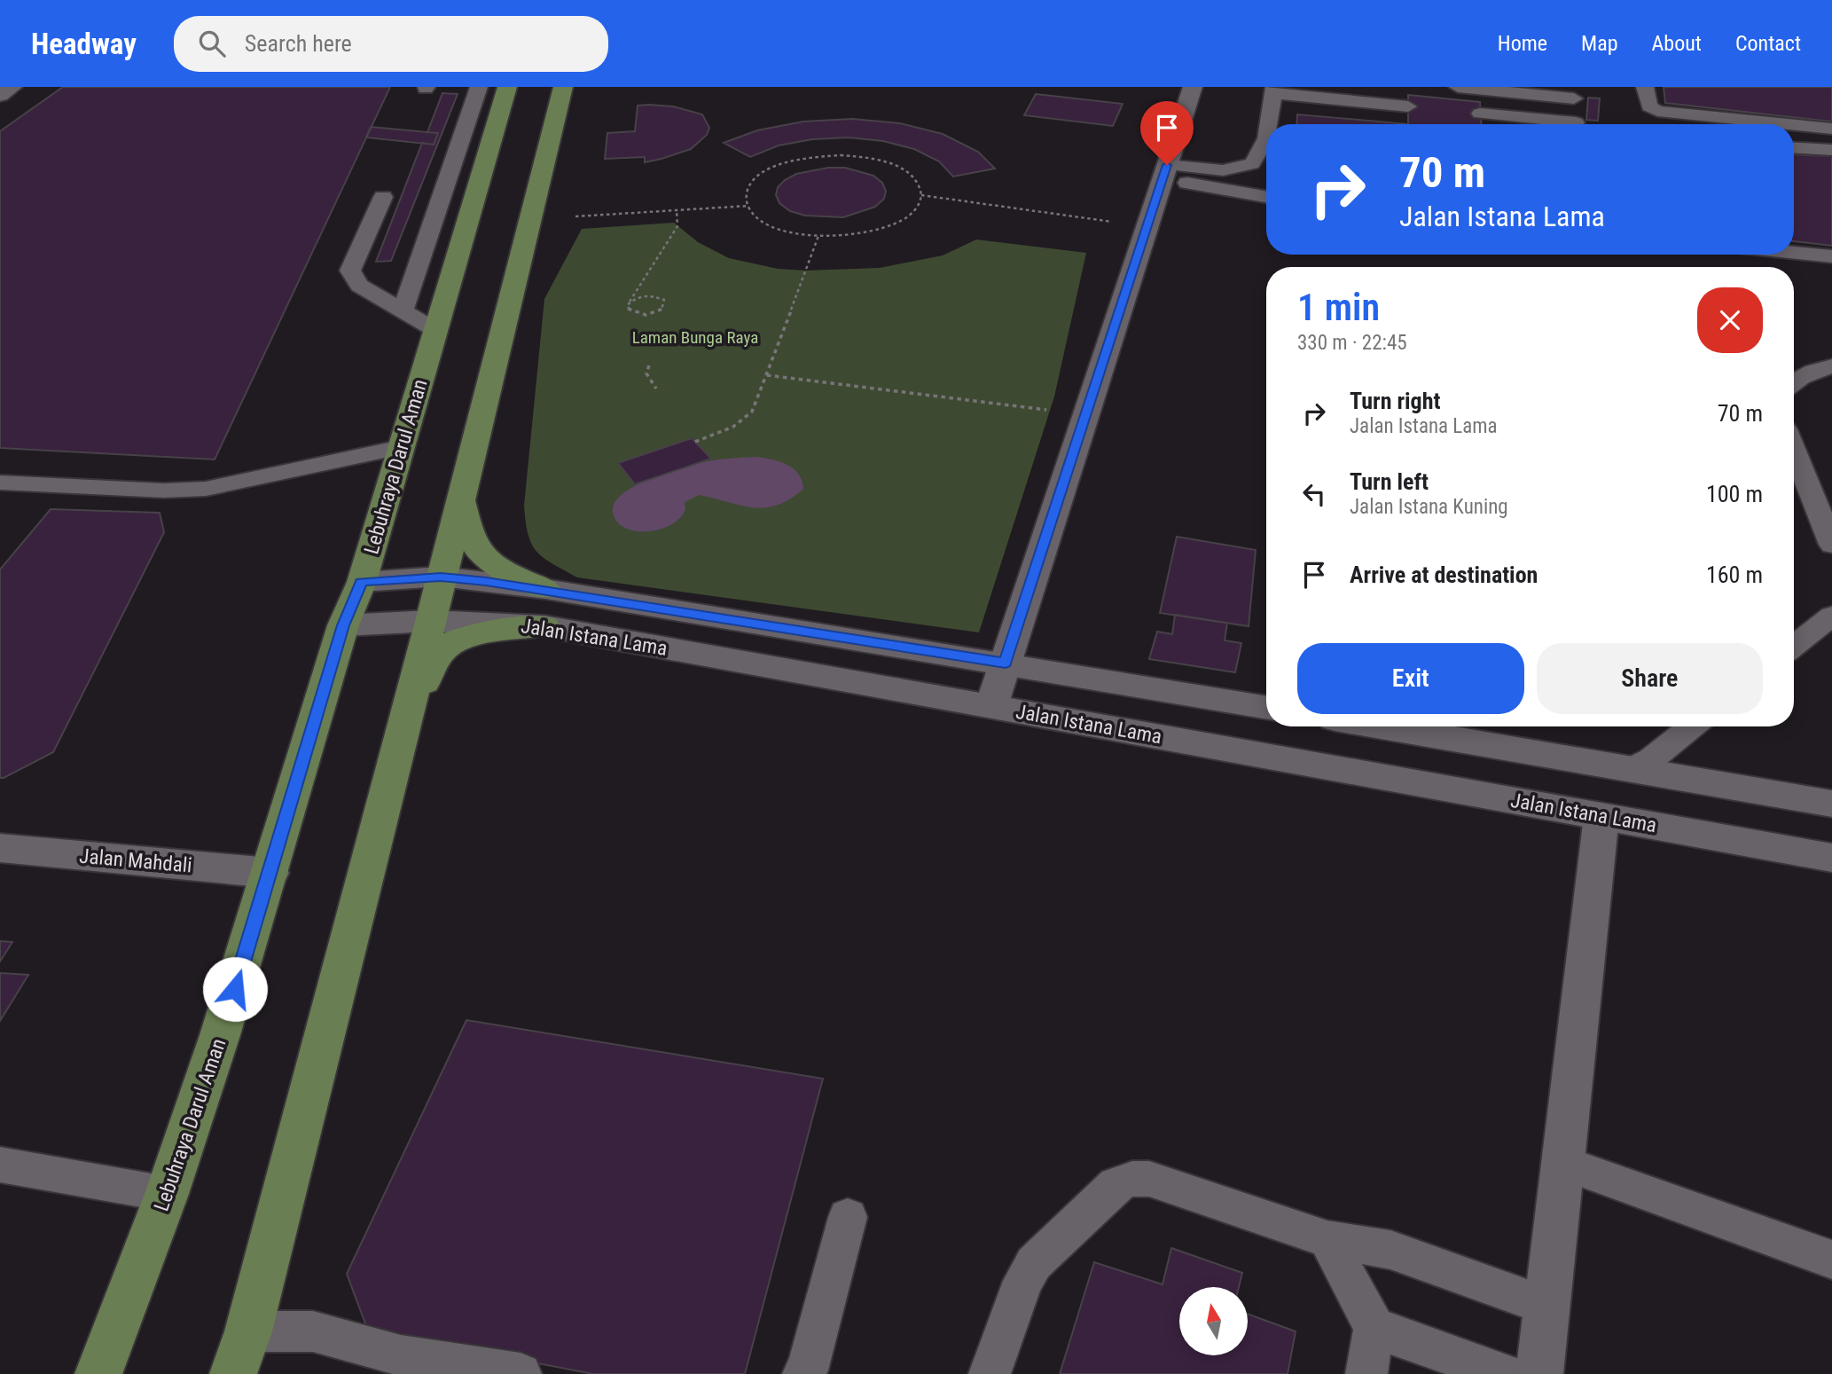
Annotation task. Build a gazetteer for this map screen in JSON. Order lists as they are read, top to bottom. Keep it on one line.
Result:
{"streets":{"main road":["Lebuhraya Darul Aman"],"street":["Jalan Istana Lama","Jalan Mahdali"]},"crossings":[["Lebuhraya Darul Aman","Jalan Istana Lama"],["Lebuhraya Darul Aman","Jalan Mahdali"]],"parks":["Laman Bunga Raya"],"north":"top","page":{"header":"Headway","search":"Search here","nav":["Home","Map","About","Contact"],"turn":["70 m","Jalan Istana Lama"],"heading":["1 min","330 m · 22:45"],"list":[{"name":"Turn right","note":"Jalan Istana Lama","value":"70 m"},{"name":"Turn left","note":"Jalan Istana Kuning","value":"100 m"},{"name":"Arrive at destination","value":"160 m"}],"buttons":["Exit","Share"]}}
